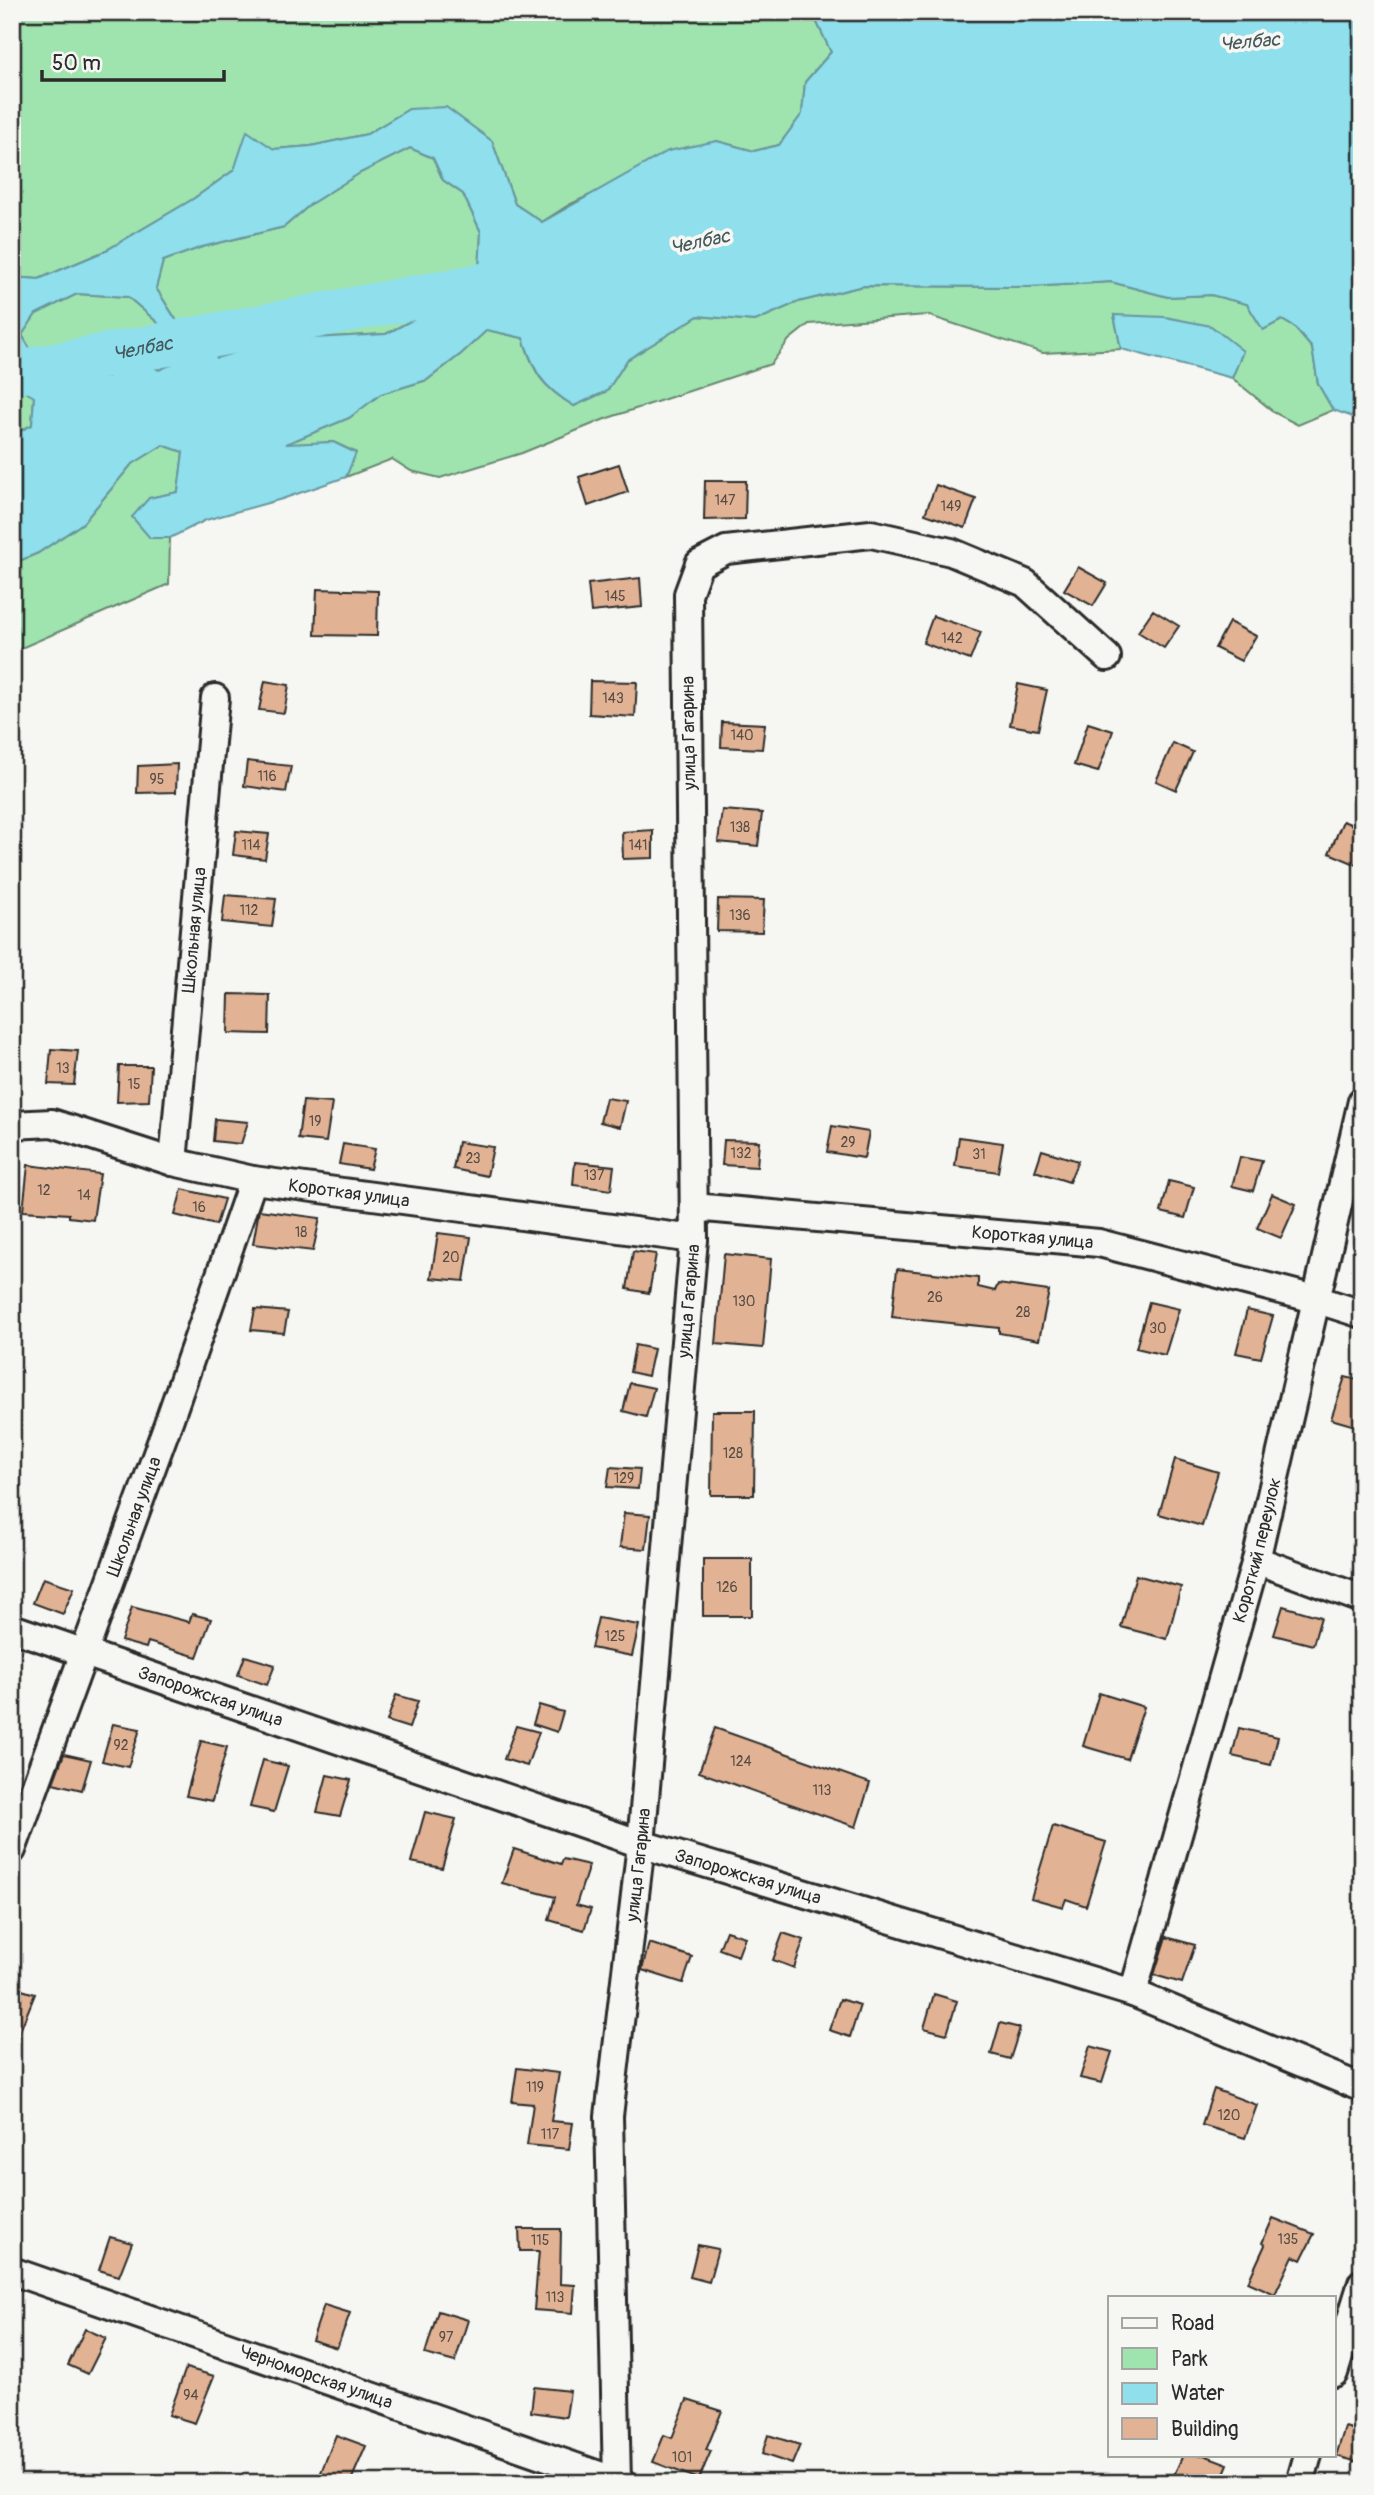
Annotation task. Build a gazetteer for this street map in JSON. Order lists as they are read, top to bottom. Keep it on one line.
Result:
{"streets":{"street":["улица Гагарина","Школьная улица","Короткая улица","Короткий переулок","Запорожская улица","Черноморская улица"]},"crossings":[["улица Гагарина","Короткая улица"],["улица Гагарина","Запорожская улица"],["улица Гагарина","Черноморская улица"],["Школьная улица","Короткая улица"],["Школьная улица","Запорожская улица"],["Короткая улица","Короткий переулок"],["Короткий переулок","Запорожская улица"]],"water":["Челбас"],"house_numbers":["147","149","145","142","143","140","116","95","138","114","141","112","136","13","15","19","29","132","31","23","137","12","14","16","18","20","26","130","28","30","128","129","126","125","92","124","113","119","120","117","135","115","113","97","94","101"],"legend":["Road","Park","Water","Building"],"scale_bar":"50 m"}
